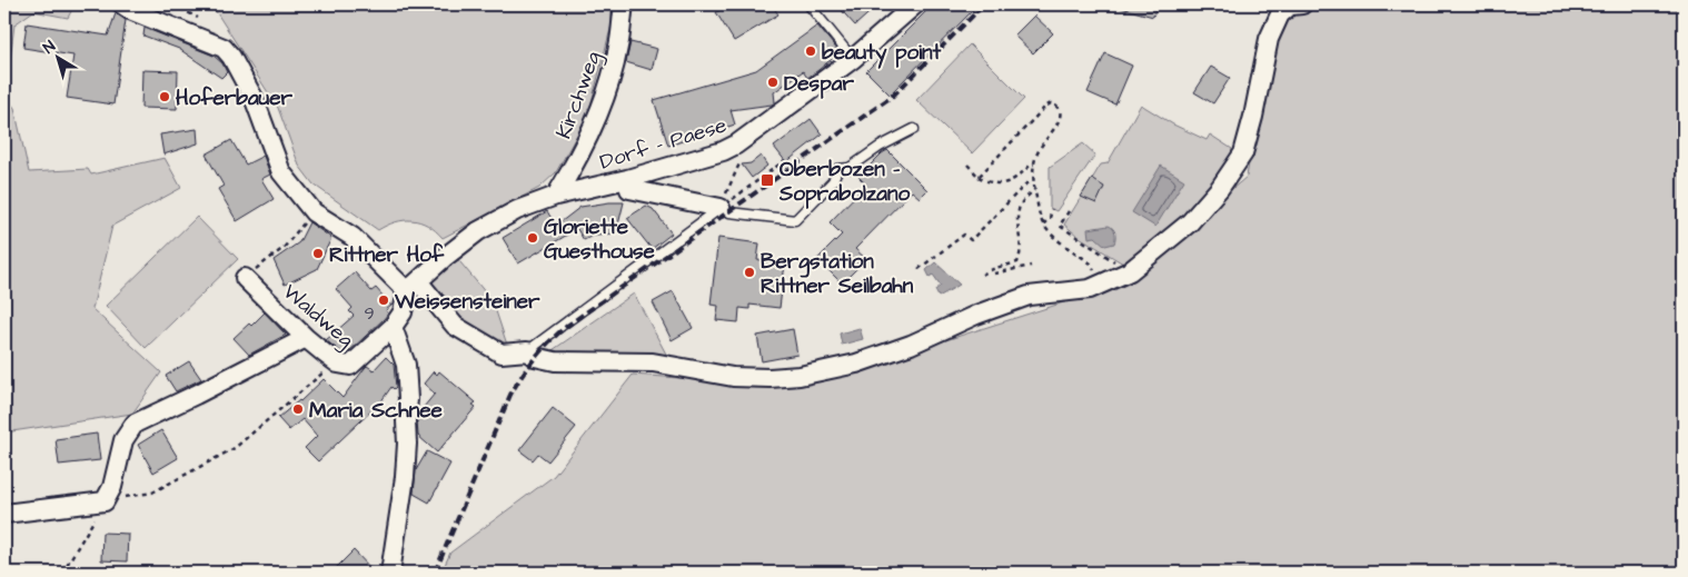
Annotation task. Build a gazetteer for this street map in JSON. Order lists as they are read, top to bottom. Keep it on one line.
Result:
{"streets":{"street":["Kirchweg","Dorf - Paese","Waldweg"]},"crossings":[["Kirchweg","Dorf - Paese"]],"places":{"other":["beauty point","Despar","Hoferbauer","Gloriette Guesthouse","Rittner Hof","Bergstation Rittner Seilbahn","Weissensteiner","Maria Schnee"],"transit":["Oberbozen - Soprabolzano"]},"house_numbers":["9"],"north":"top left"}
